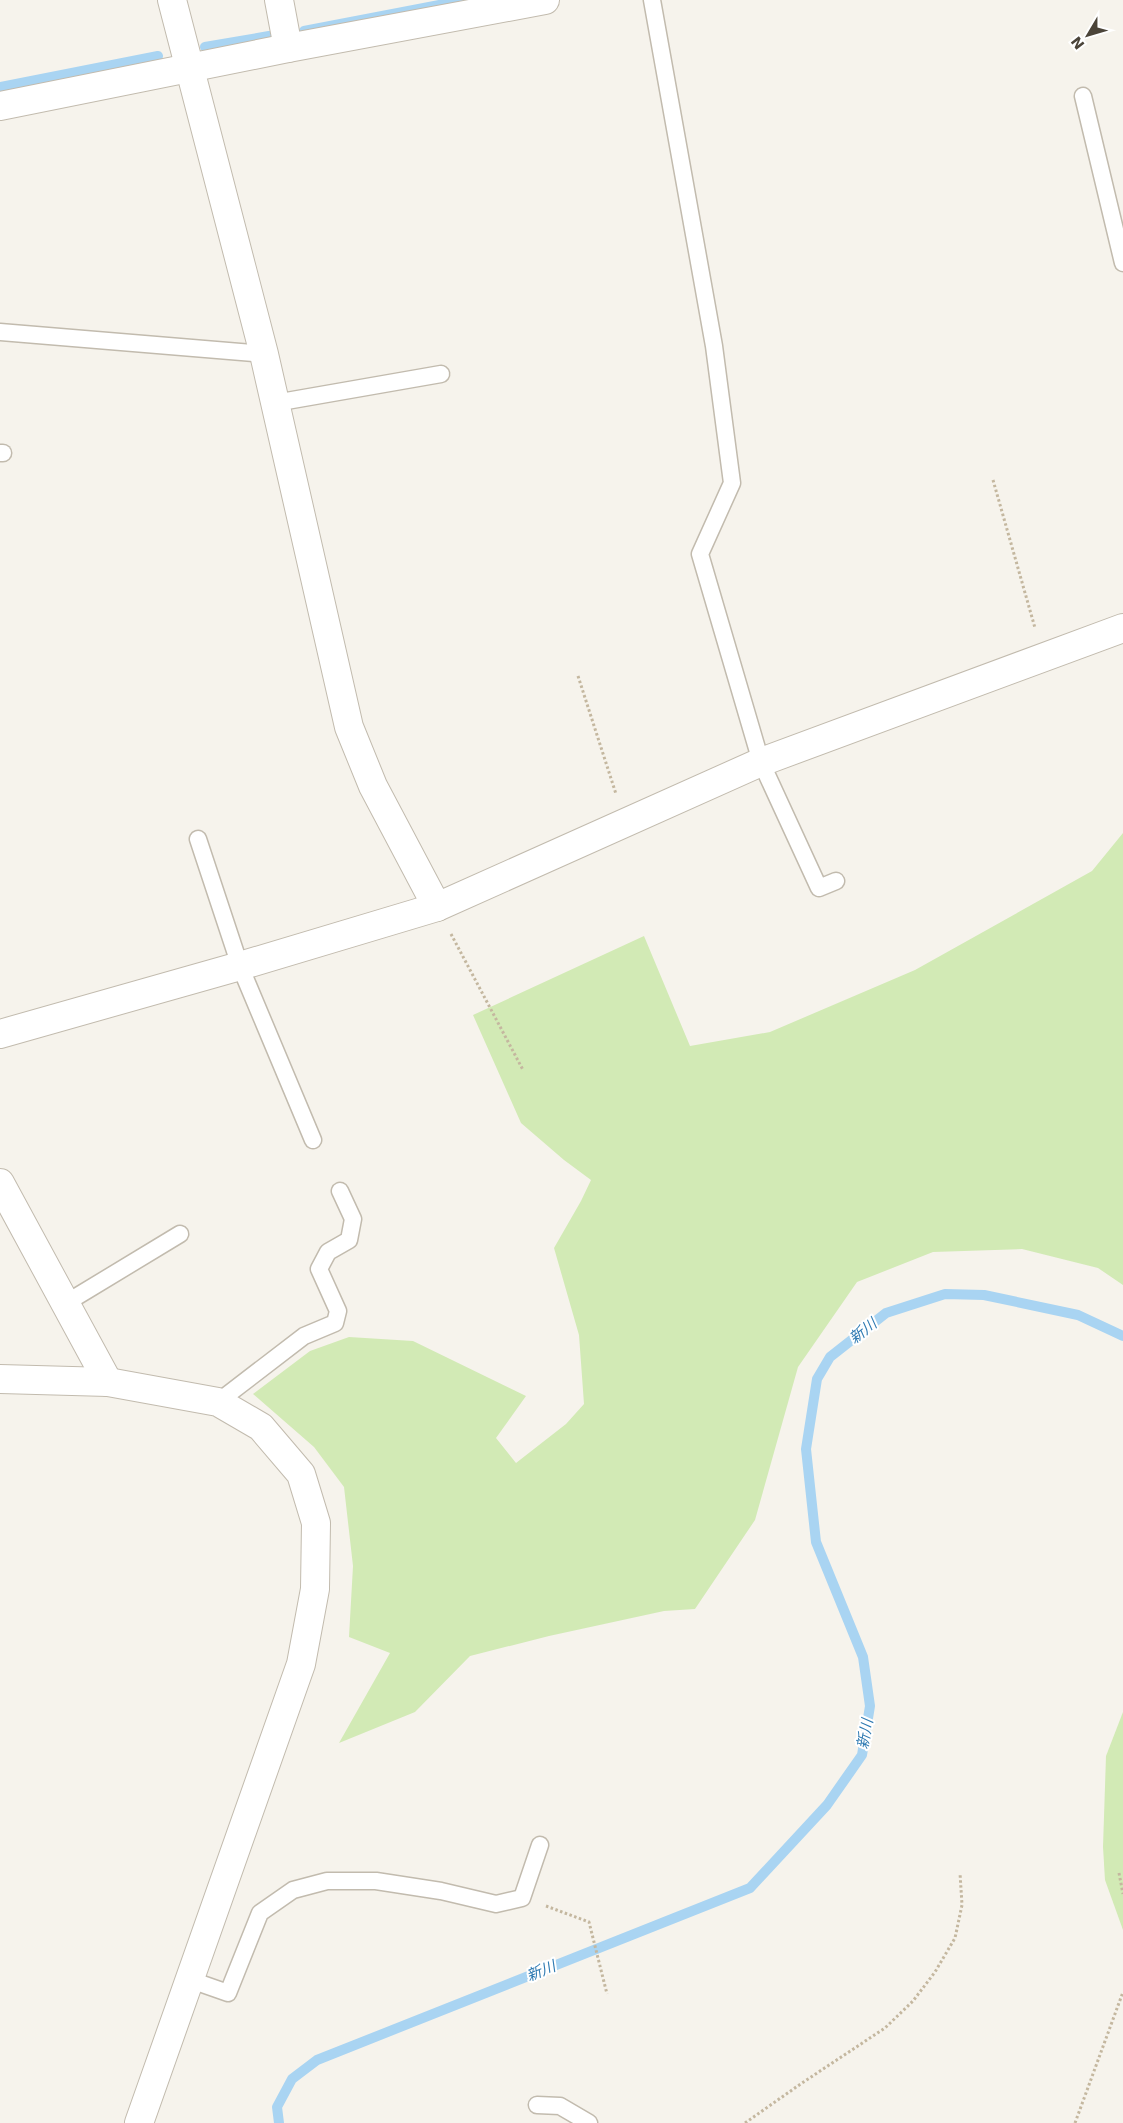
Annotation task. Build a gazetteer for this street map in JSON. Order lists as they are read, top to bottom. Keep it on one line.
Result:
{"water":["新川"],"north":"bottom left"}
